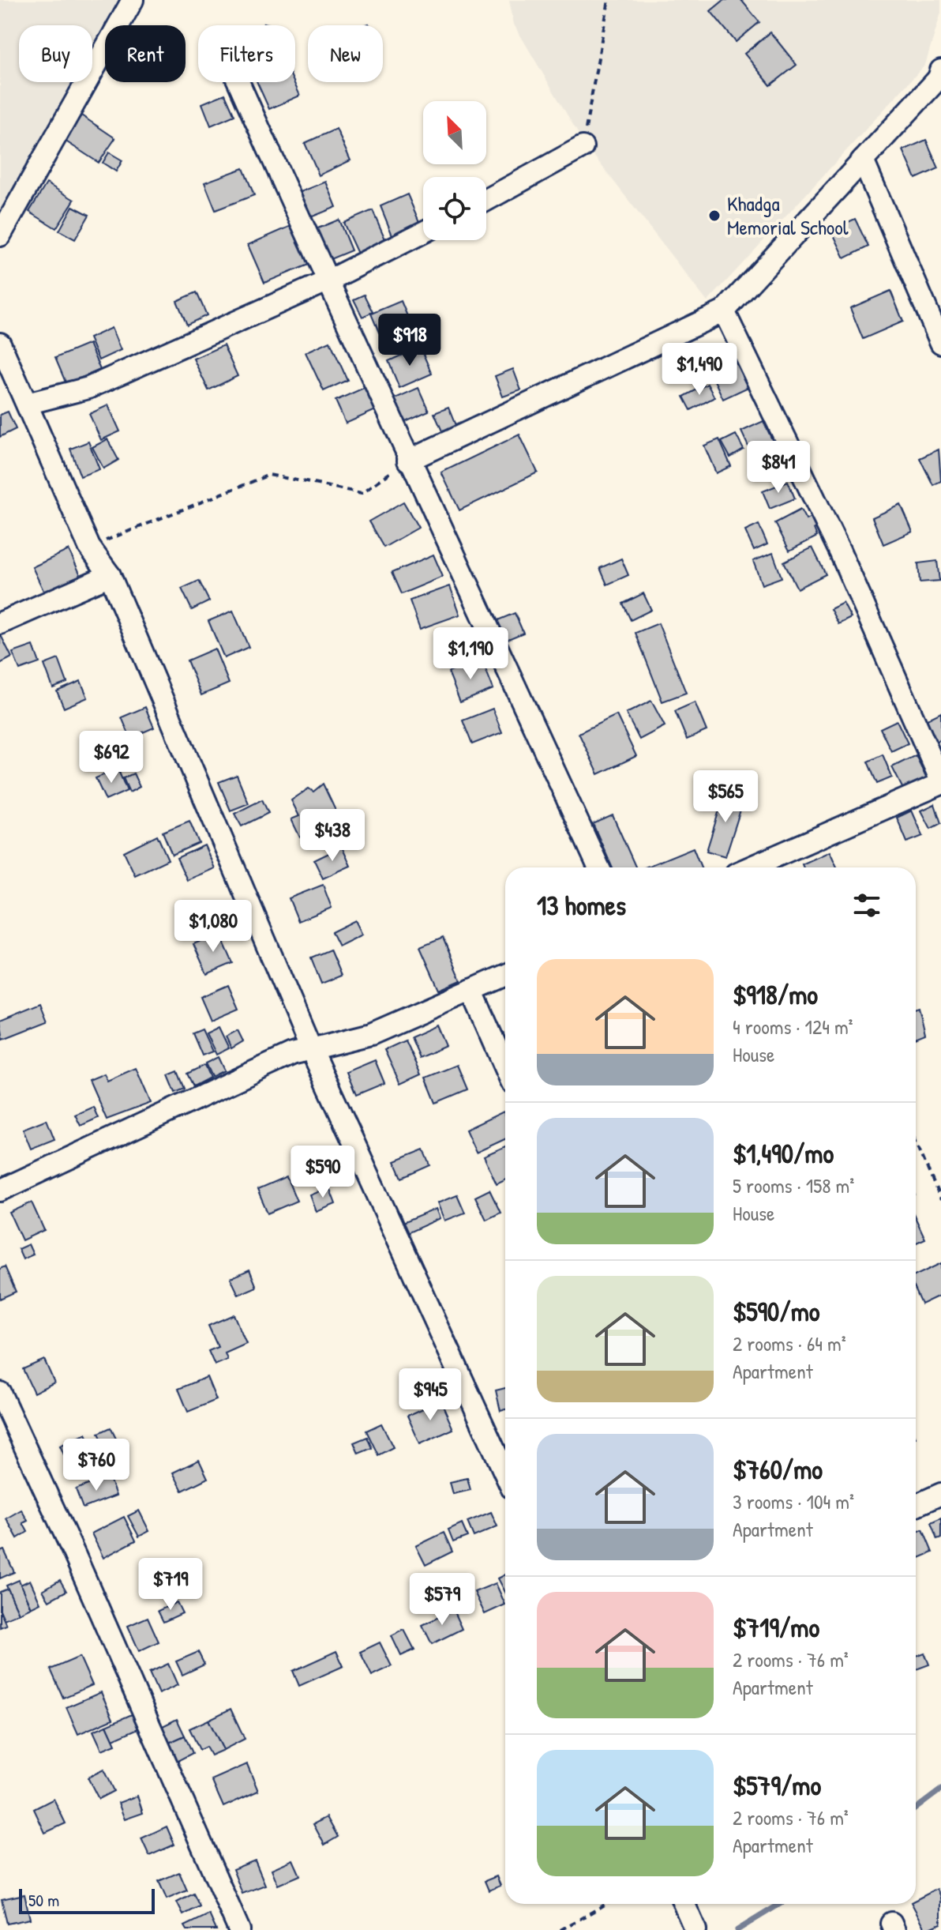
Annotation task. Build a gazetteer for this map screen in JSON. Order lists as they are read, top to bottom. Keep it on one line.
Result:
{"places":["Khadga Memorial School"],"scale_bar":"50 m","north":"top left","page":{"chip":["Buy","Rent","Filters","New"],"price":["$918","$1,490","$841","$1,190","$692","$565","$438","$1,080","$590","$945","$760","$719","$579"],"heading":"13 homes","list":[{"name":"$918/mo","note":"4 rooms · 124 m² · House"},{"name":"$1,490/mo","note":"5 rooms · 158 m² · House"},{"name":"$590/mo","note":"2 rooms · 64 m² · Apartment"},{"name":"$760/mo","note":"3 rooms · 104 m² · Apartment"},{"name":"$719/mo","note":"2 rooms · 76 m² · Apartment"},{"name":"$579/mo","note":"2 rooms · 76 m² · Apartment"}],"scale":"50 m"}}
